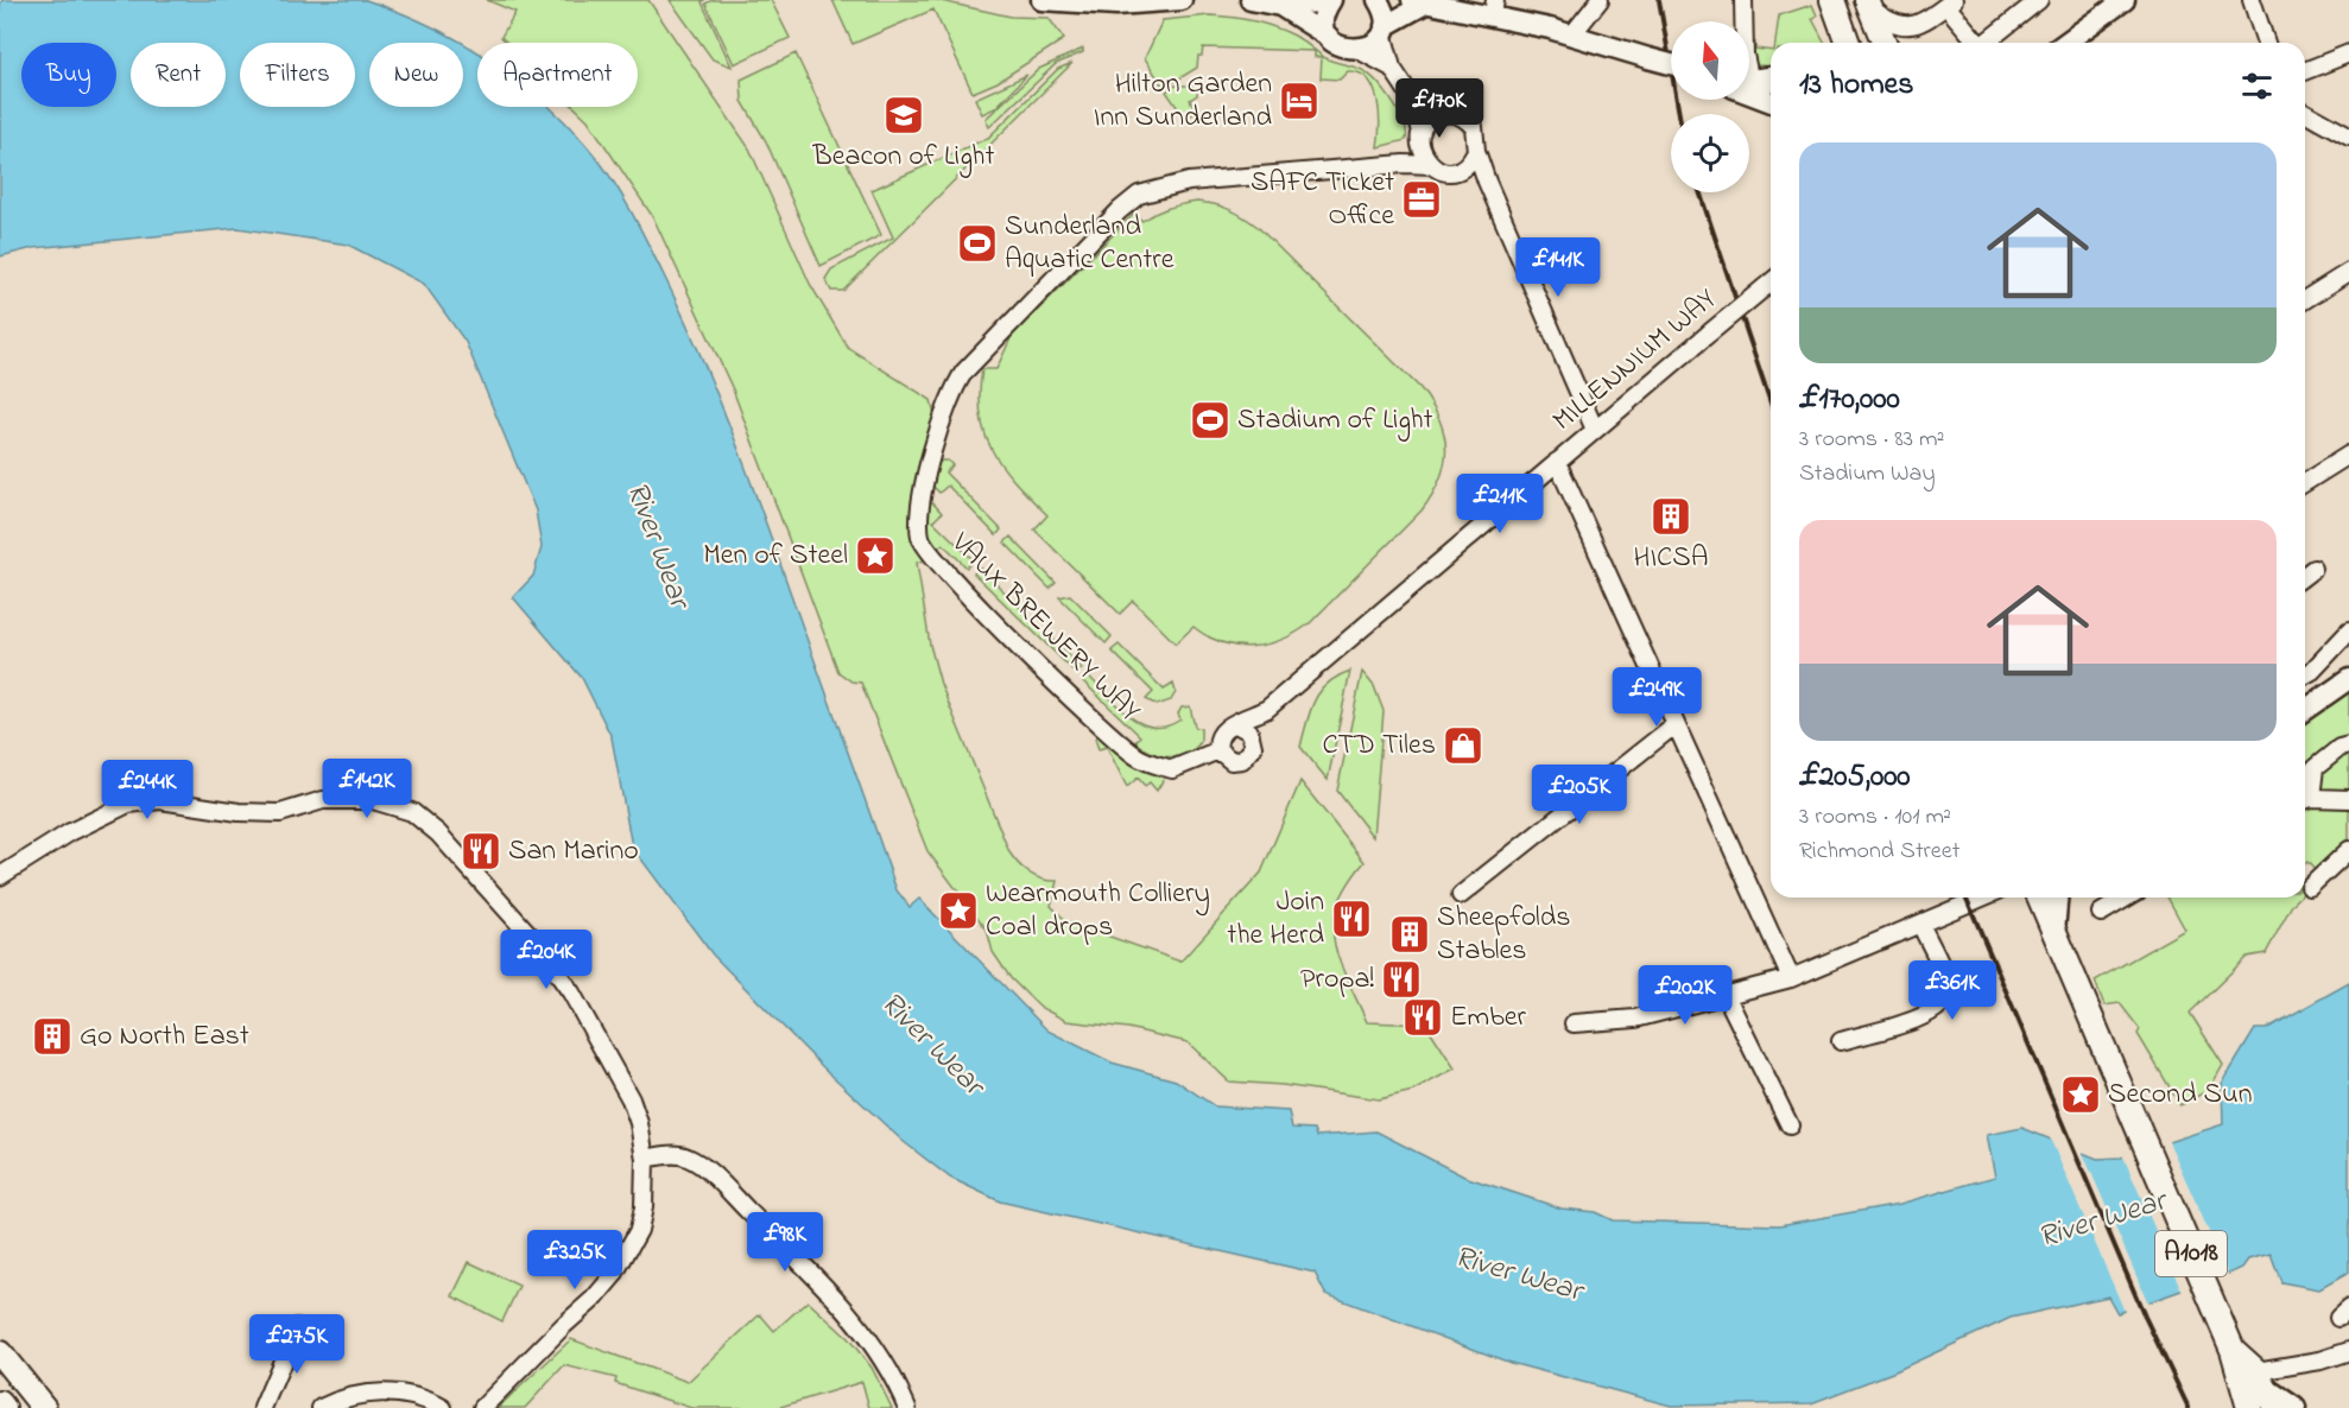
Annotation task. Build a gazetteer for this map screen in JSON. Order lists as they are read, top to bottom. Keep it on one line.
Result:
{"streets":{"highway":["A1018"],"street":["MILLENNIUM WAY","VAUX BREWERY WAY"]},"crossings":[["MILLENNIUM WAY","VAUX BREWERY WAY"]],"water":["River Wear"],"places":{"hotel":["Hilton Garden Inn Sunderland"],"school or university":["Beacon of Light"],"office":["SAFC Ticket Office"],"sports":["Sunderland Aquatic Centre","Stadium of Light"],"building":["HICSA","Sheepfolds Stables","Go North East"],"place":["Men of Steel","Wearmouth Colliery Coal drops","Second Sun"],"shop":["CTD Tiles"],"restaurant":["San Marino","Join the Herd","Propa!","Ember"]},"north":"top","page":{"chip":["Buy","Rent","Filters","New","Apartment"],"heading":"13 homes","price":["£170K","£141K","£211K","£249K","£142K","£244K","£205K","£204K","£361K","£202K","£98K","£325K","£275K"],"list":[{"name":"£170,000","note":"3 rooms · 83 m² · Stadium Way"},{"name":"£205,000","note":"3 rooms · 101 m² · Richmond Street"}]}}
